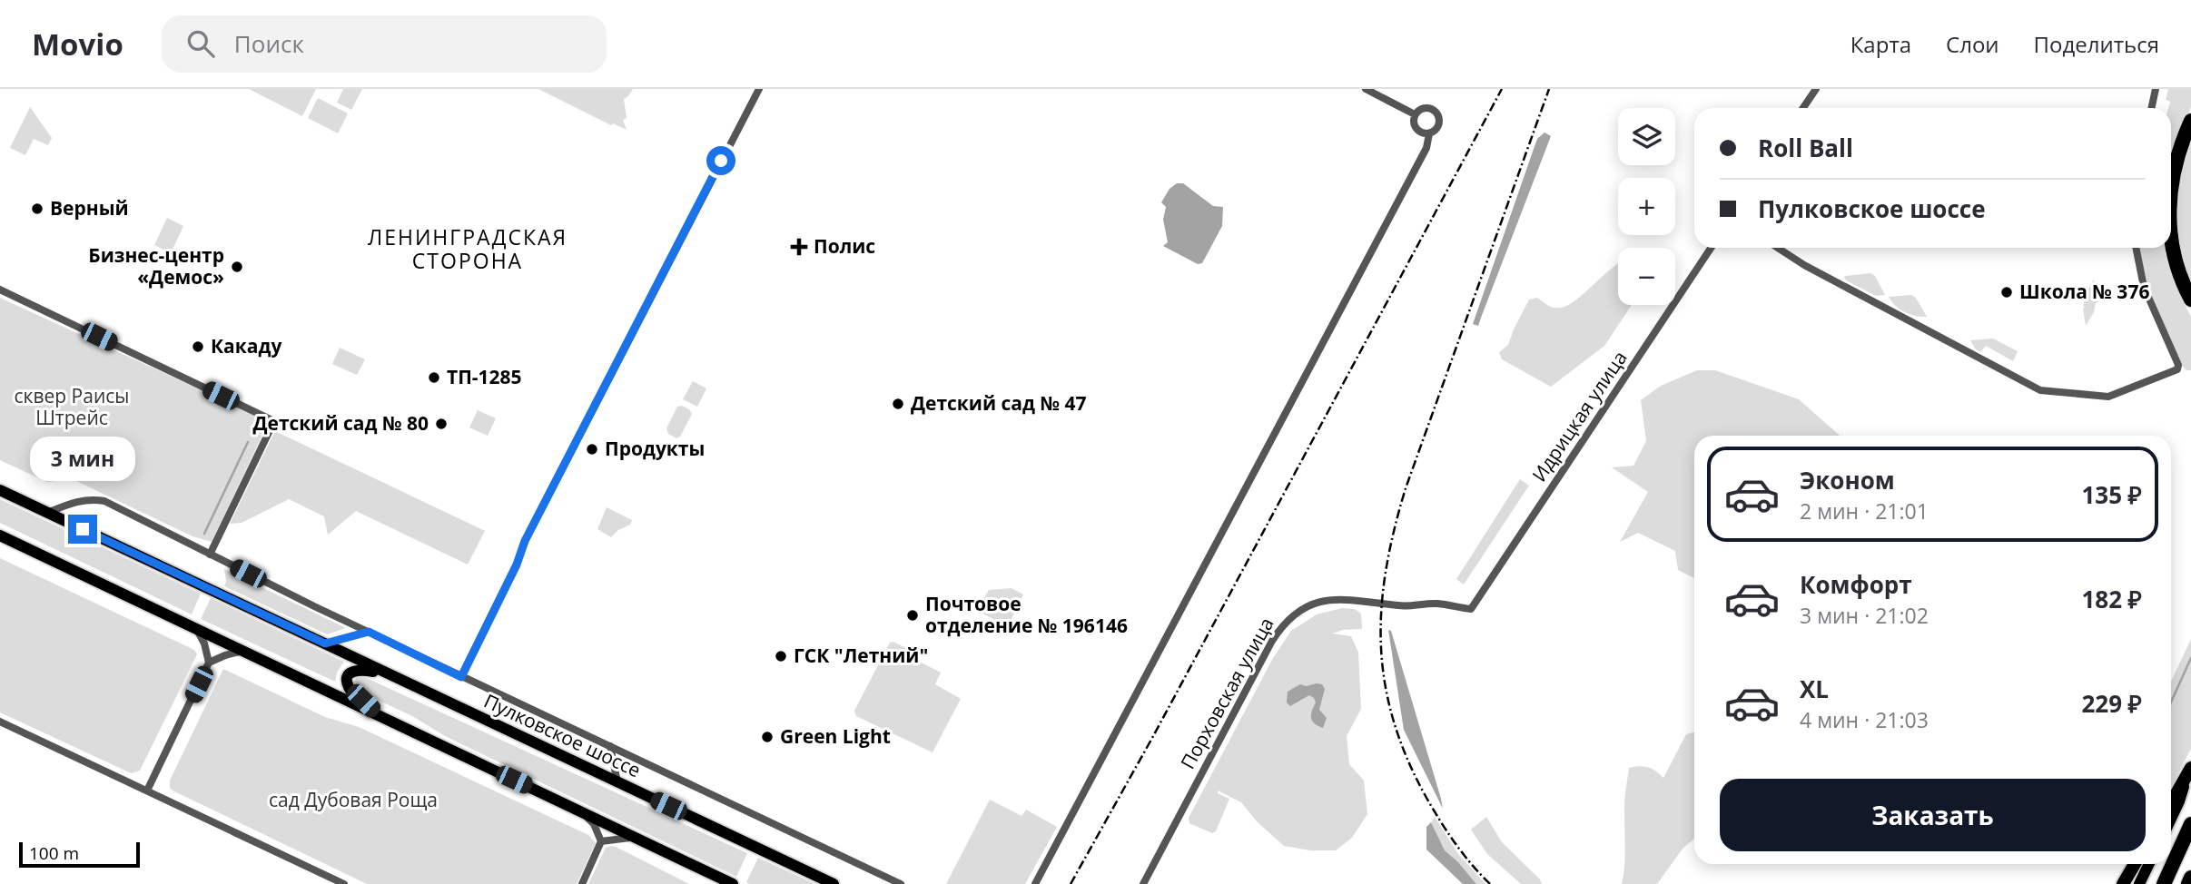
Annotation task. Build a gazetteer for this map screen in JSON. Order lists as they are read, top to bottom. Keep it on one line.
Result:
{"streets":{"main road":["Пулковское шоссе"],"street":["Идрицкая улица","Порховская улица"]},"crossings":[["Идрицкая улица","Порховская улица"]],"districts":["ЛЕНИНГРАДСКАЯ СТОРОНА"],"parks":["сквер Раисы Штрейс","сад Дубовая Роща"],"places":{"other":["Верный","Бизнес-центр «Демос»","Школа № 376","Какаду","ТП-1285","Детский сад № 47","Детский сад № 80","Продукты","Почтовое отделение № 196146","ГСК \"Летний\"","Green Light"],"health":["Полис"]},"scale_bar":"100 m","page":{"header":"Movio","search":"Поиск","nav":["Карта","Слои","Поделиться"],"map_buttons":["+","−"],"banner":["Roll Ball","Пулковское шоссе"],"bubble":"3 мин","list":[{"name":"Эконом","note":"2 мин · 21:01","value":"135 ₽"},{"name":"Комфорт","note":"3 мин · 21:02","value":"182 ₽"},{"name":"XL","note":"4 мин · 21:03","value":"229 ₽"}],"buttons":"Заказать","scale":"100 m"}}
